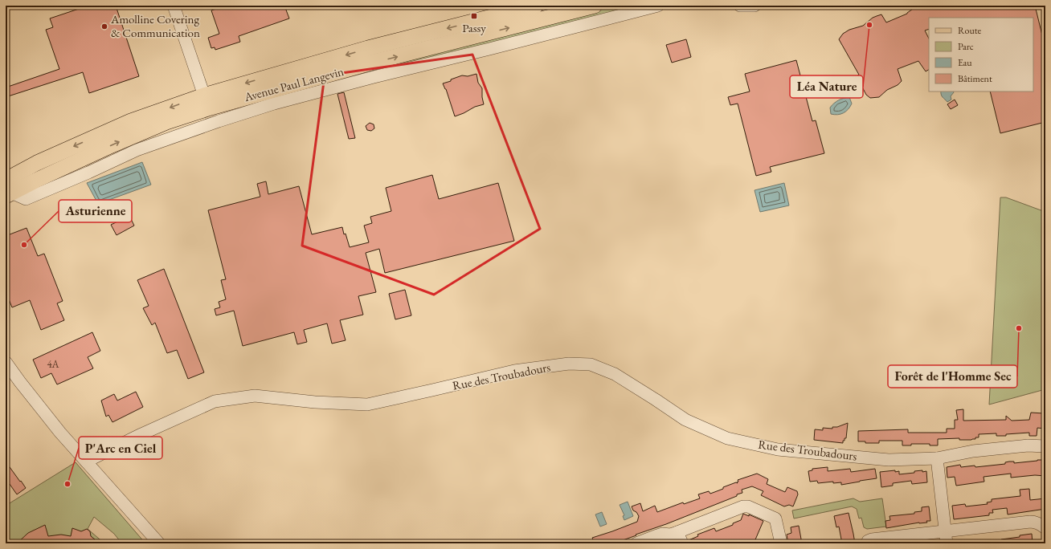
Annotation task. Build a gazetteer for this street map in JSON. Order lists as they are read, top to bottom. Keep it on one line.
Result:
{"streets":{"main road":["Avenue Paul Langevin"],"street":["Rue des Troubadours"]},"places":{"transit":["Passy"],"other":["Léa Nature","Amolline Covering & Communication","Asturienne","Forêt de l'Homme Sec","P'Arc en Ciel"]},"house_numbers":["4A"],"legend":["Route","Parc","Eau","Bâtiment"]}
